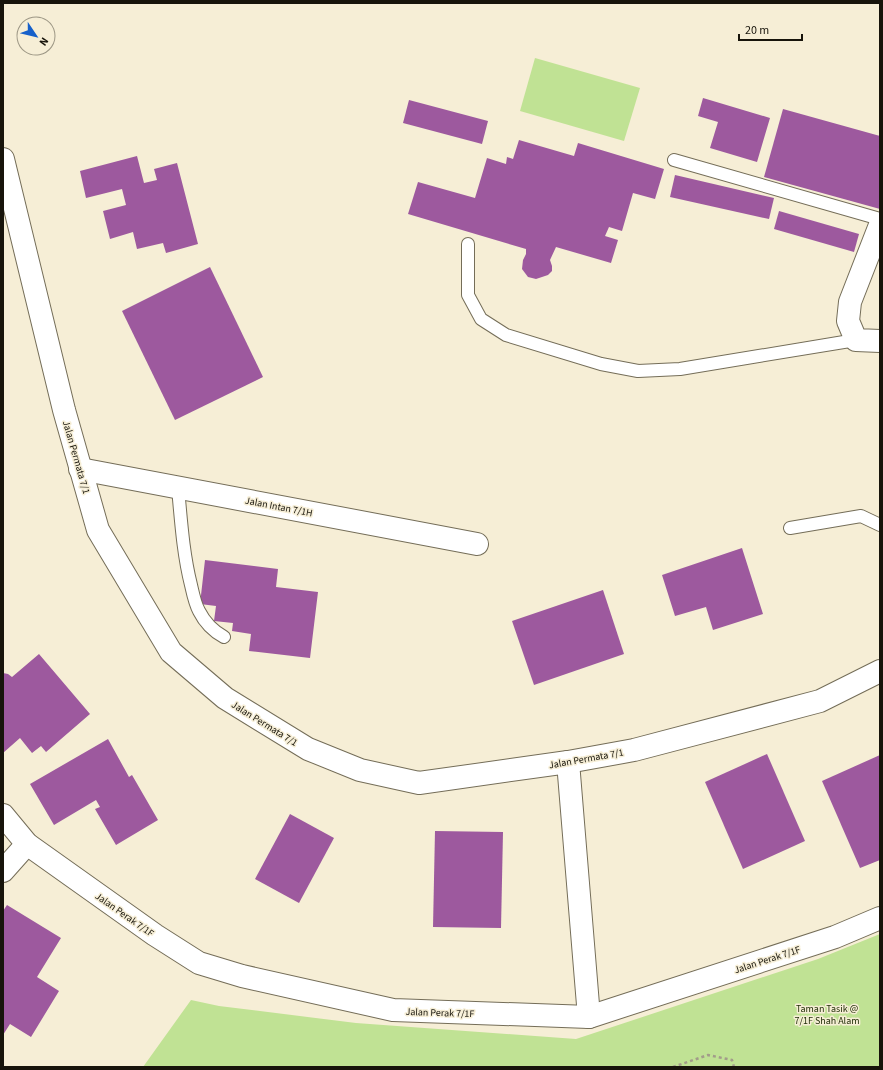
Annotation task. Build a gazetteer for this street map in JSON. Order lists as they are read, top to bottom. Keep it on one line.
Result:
{"streets":{"street":["Jalan Permata 7/1","Jalan Intan 7/1H","Jalan Perak 7/1F"]},"crossings":[["Jalan Permata 7/1","Jalan Intan 7/1H"]],"parks":["Taman Tasik @ 7/1F Shah Alam"],"scale_bar":"20 m","north":"bottom right"}
